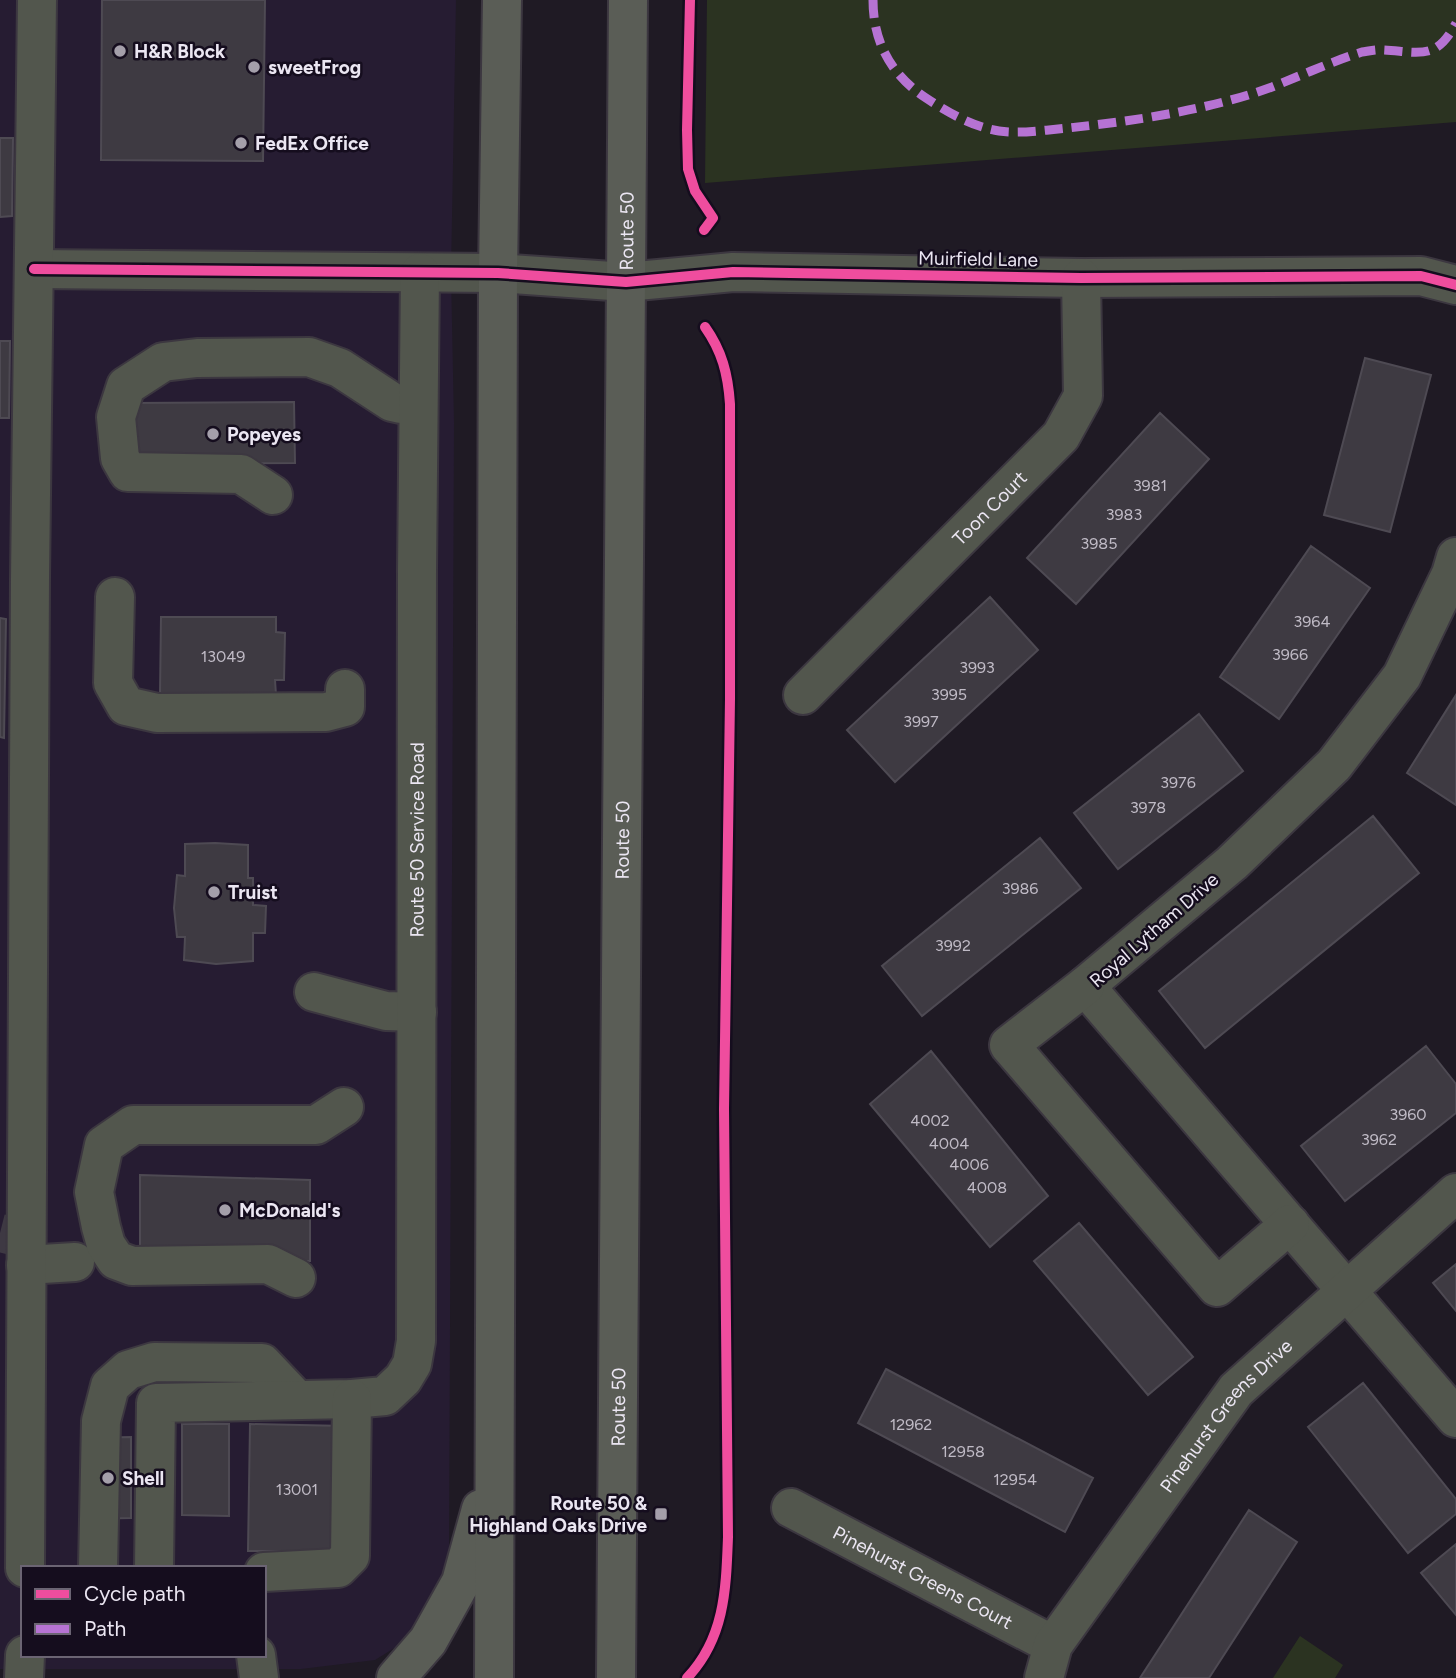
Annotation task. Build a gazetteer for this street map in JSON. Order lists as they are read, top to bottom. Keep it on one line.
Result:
{"streets":{"highway":["Route 50"],"street":["Muirfield Lane","Toon Court","Route 50 Service Road","Royal Lytham Drive","Pinehurst Greens Drive","Pinehurst Greens Court"]},"crossings":[["Route 50","Muirfield Lane"],["Muirfield Lane","Toon Court"],["Muirfield Lane","Route 50 Service Road"],["Royal Lytham Drive","Pinehurst Greens Drive"],["Pinehurst Greens Drive","Pinehurst Greens Court"]],"places":{"other":["H&R Block","sweetFrog","FedEx Office","Popeyes","Truist","McDonald's","Shell"],"transit":["Route 50 & Highland Oaks Drive"]},"house_numbers":["3981","3983","3985","3964","3966","13049","3993","3995","3997","3976","3978","3986","3992","3960","4002","3962","4004","4006","4008","12962","12958","12954","13001"],"legend":["Cycle path","Path"]}
